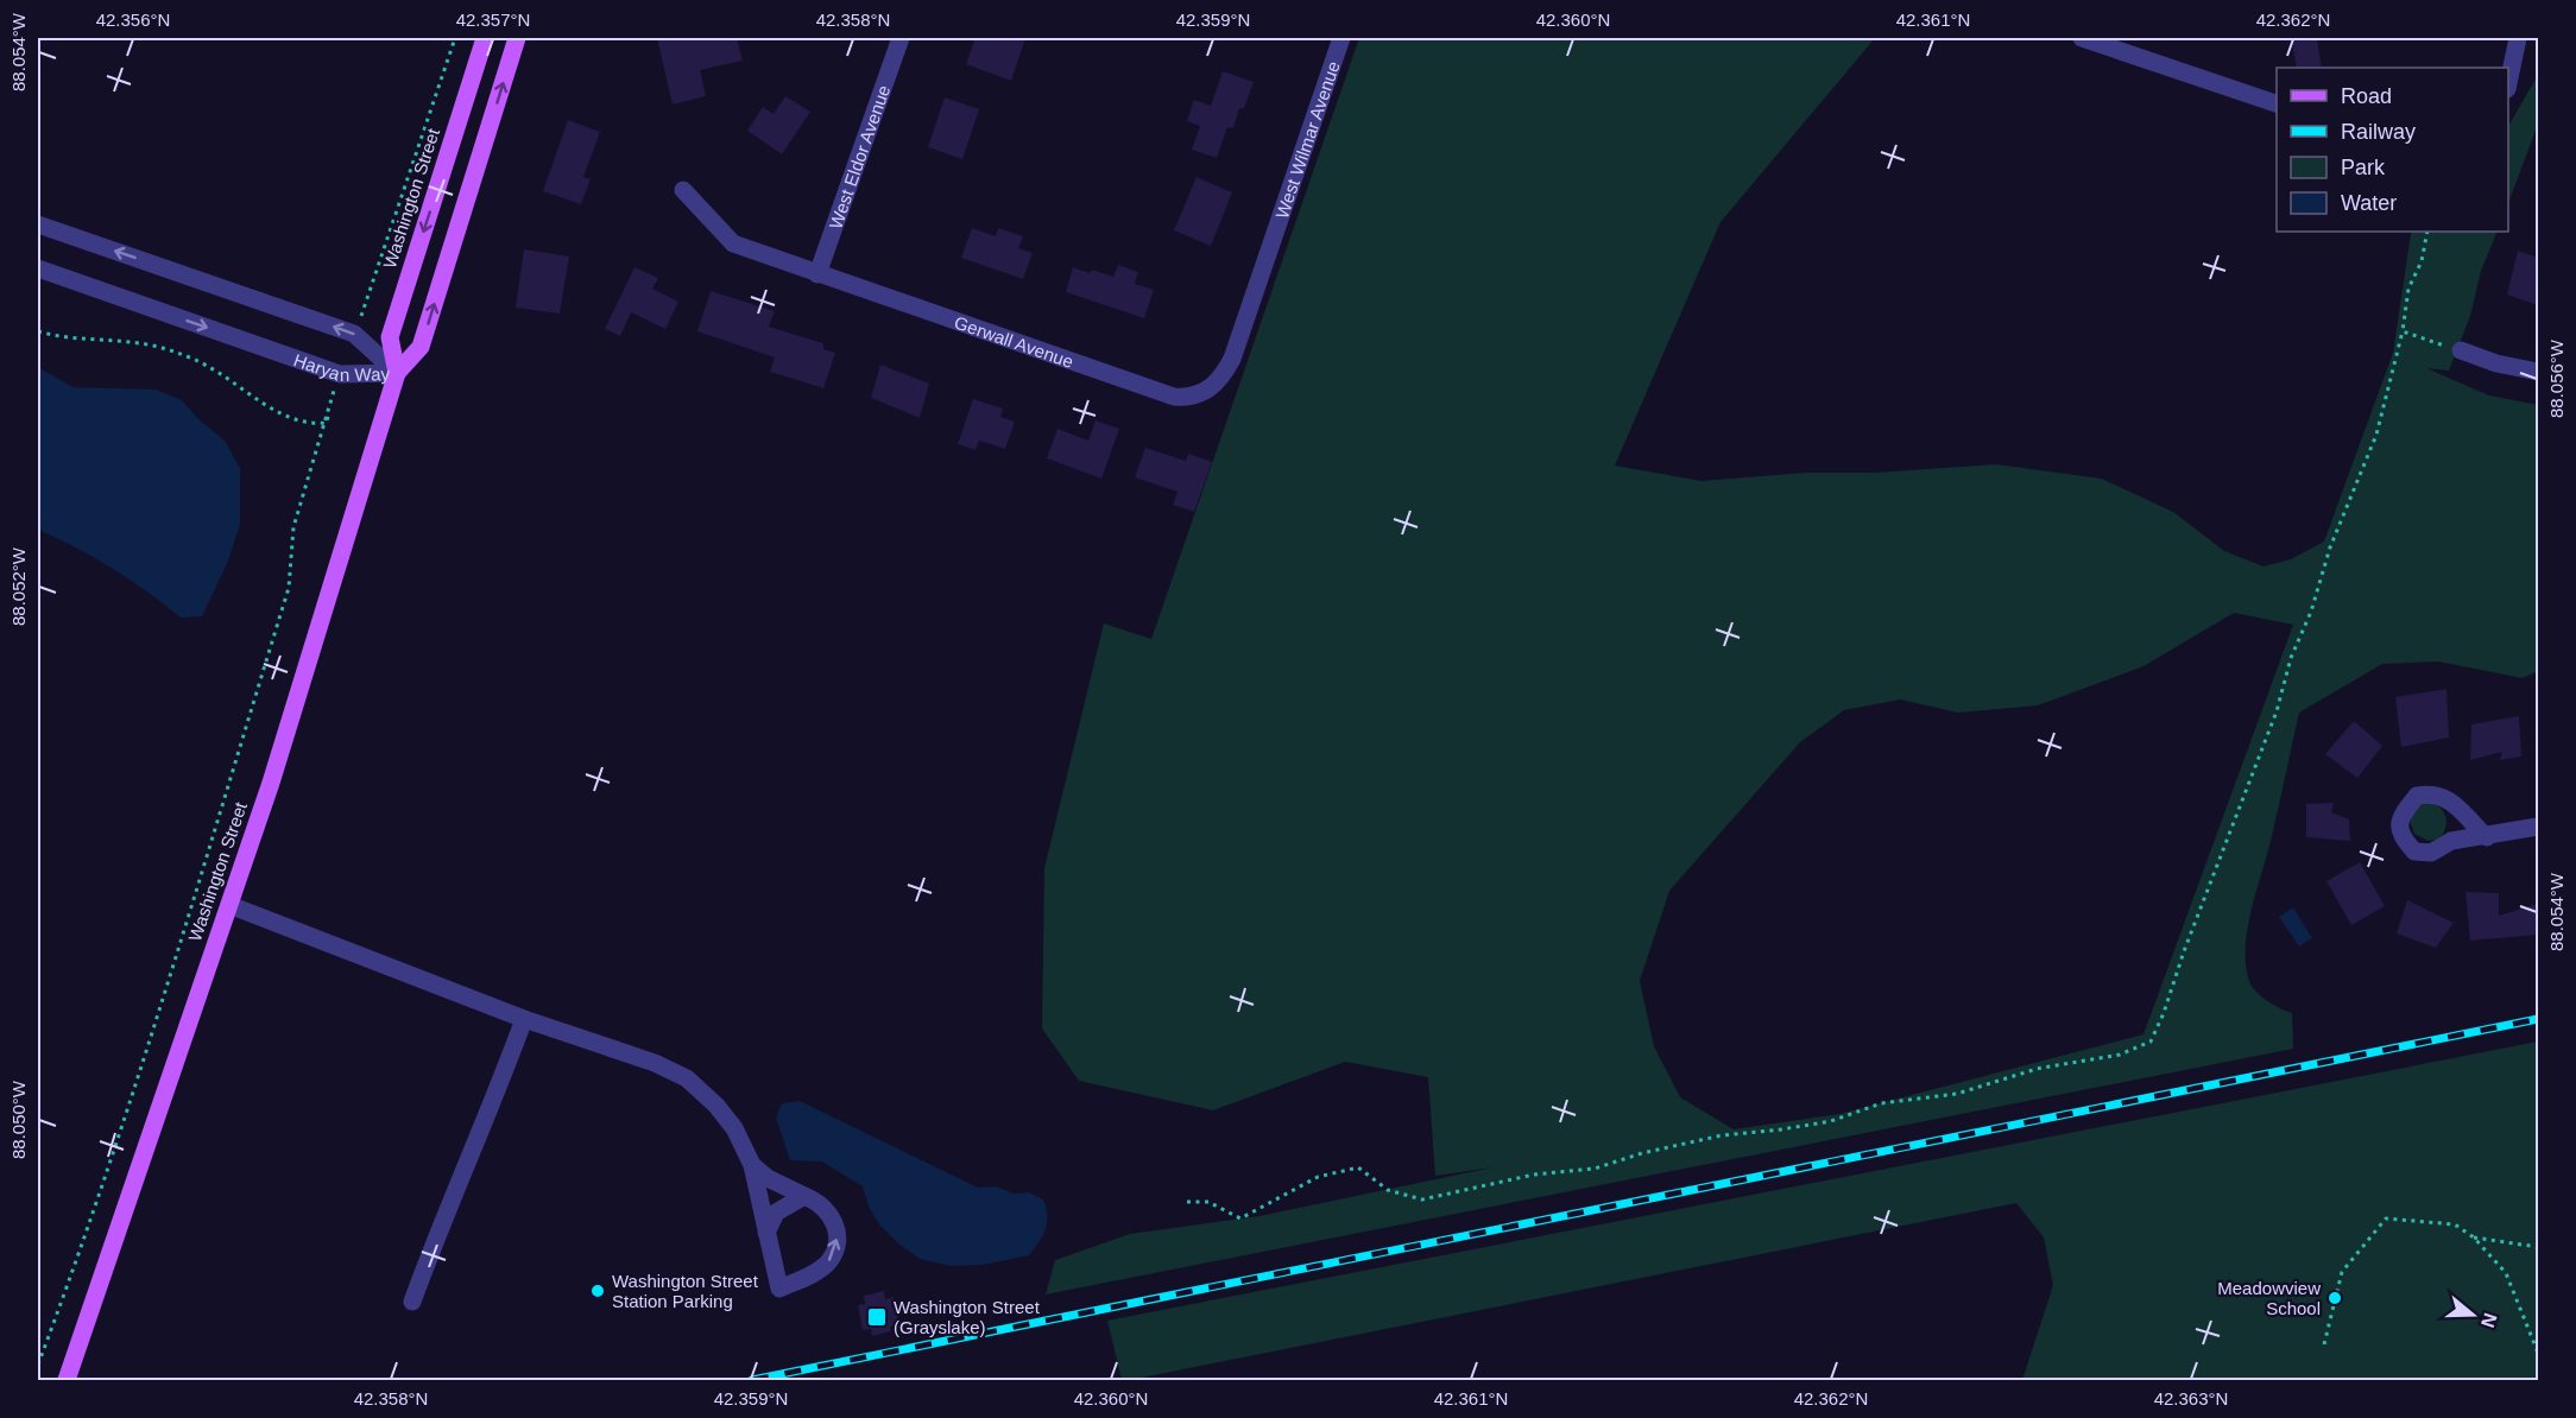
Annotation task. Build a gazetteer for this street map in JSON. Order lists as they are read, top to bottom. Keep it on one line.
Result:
{"streets":{"main road":["Washington Street"],"street":["West Wilmar Avenue","West Eldor Avenue","Gerwall Avenue","Haryan Way"]},"crossings":[["West Wilmar Avenue","Gerwall Avenue"],["West Eldor Avenue","Gerwall Avenue"],["Washington Street","Haryan Way"]],"places":{"other":["Washington Street Station Parking","Meadowview School"],"transit":["Washington Street (Grayslake)"]},"legend":["Road","Railway","Park","Water"],"north":"right","coordinates":["42.356°N","42.357°N","42.358°N","42.359°N","42.360°N","42.361°N","42.362°N","88.054°W","88.056°W","88.052°W","88.050°W","42.363°N"]}
